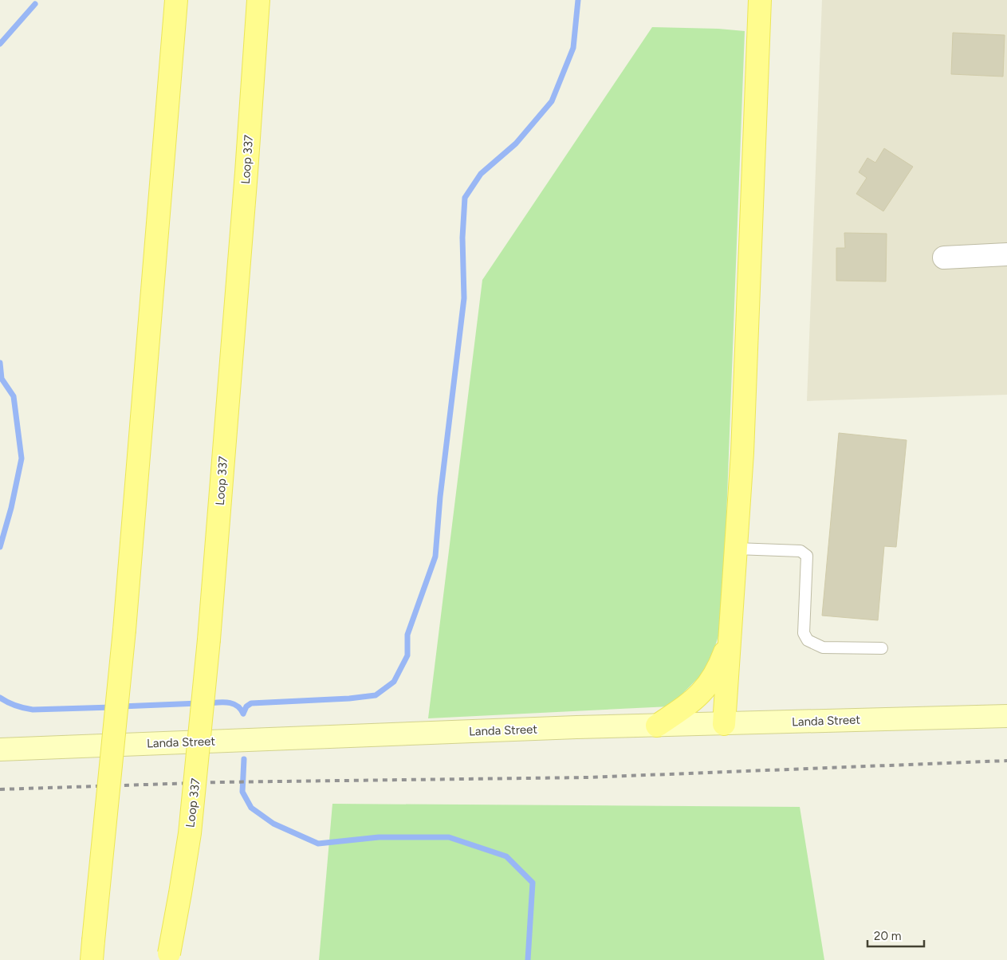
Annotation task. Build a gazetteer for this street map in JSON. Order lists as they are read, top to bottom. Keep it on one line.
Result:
{"streets":{"main road":["Loop 337"],"street":["Landa Street"]},"scale_bar":"20 m"}
